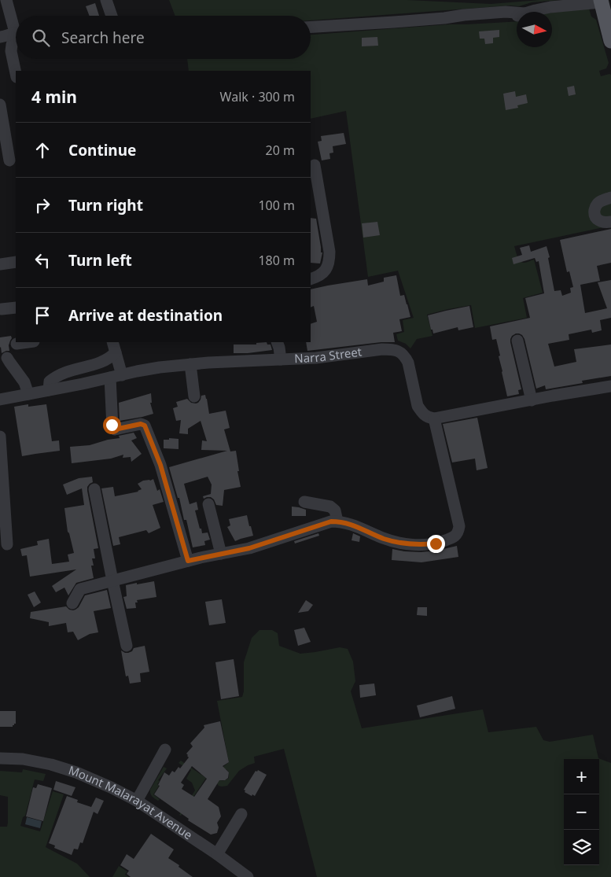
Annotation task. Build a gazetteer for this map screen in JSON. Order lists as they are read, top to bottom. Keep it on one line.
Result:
{"streets":{"street":["Narra Street","Mount Malarayat Avenue"]},"north":"right","page":{"search":"Search here","heading":["4 min","Walk · 300 m"],"list":[["Continue","20 m"],["Turn right","100 m"],["Turn left","180 m"],"Arrive at destination"],"map_buttons":["+","−"]}}
